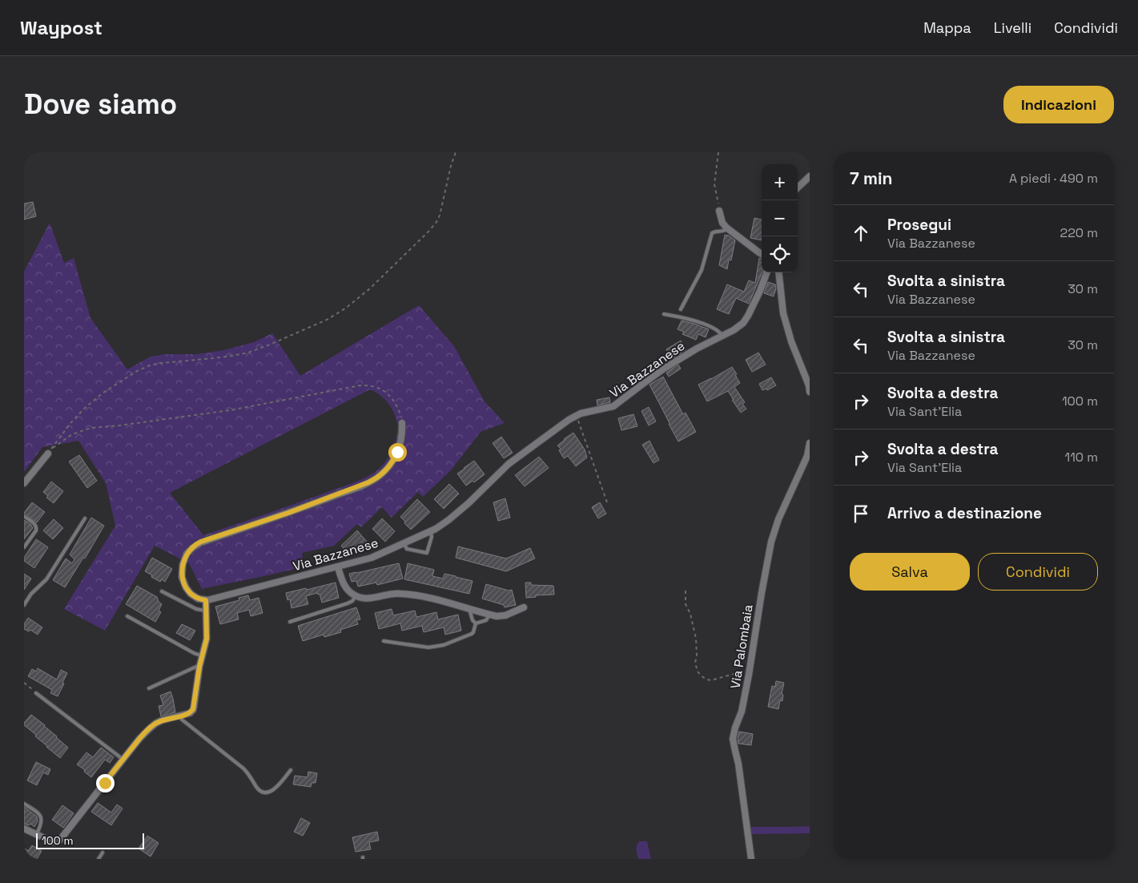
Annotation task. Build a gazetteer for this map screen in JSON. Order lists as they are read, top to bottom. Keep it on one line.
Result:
{"streets":{"street":["Via Bazzanese","Via Palombaia"]},"scale_bar":"100 m","page":{"header":"Waypost","nav":["Mappa","Livelli","Condividi"],"buttons":["Indicazioni",["Salva","Condividi"]],"title":"Dove siamo","heading":["7 min","A piedi · 490 m"],"map_buttons":["+","−"],"list":[["Prosegui","Via Bazzanese","220 m"],["Svolta a sinistra","Via Bazzanese","30 m"],["Svolta a sinistra","Via Bazzanese","30 m"],["Svolta a destra","Via Sant'Elia","100 m"],["Svolta a destra","Via Sant'Elia","110 m"],"Arrivo a destinazione"],"scale":"100 m"}}
